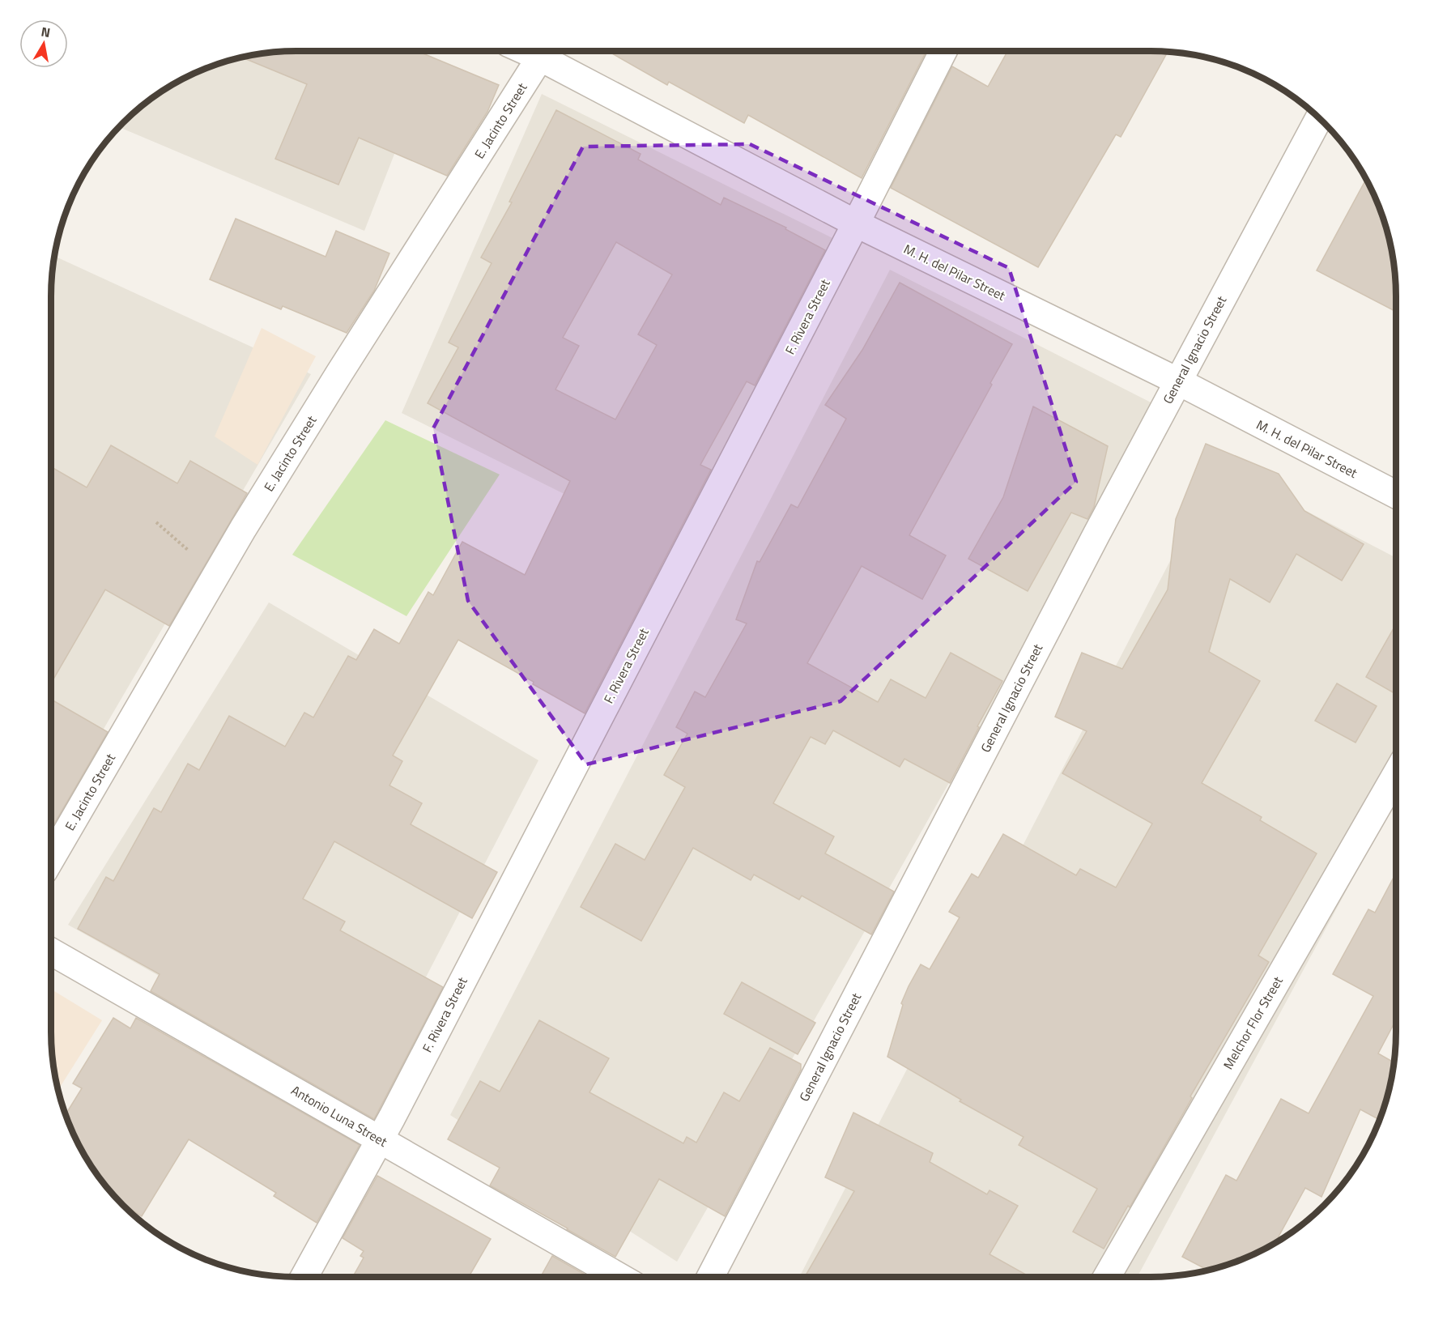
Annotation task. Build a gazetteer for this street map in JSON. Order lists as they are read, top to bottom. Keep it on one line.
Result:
{"streets":{"street":["E. Jacinto Street","M. H. del Pilar Street","F. Rivera Street","General Ignacio Street","Melchor Flor Street","Antonio Luna Street"]},"crossings":[["M. H. del Pilar Street","F. Rivera Street"],["M. H. del Pilar Street","General Ignacio Street"],["F. Rivera Street","Antonio Luna Street"]],"north":"top"}
